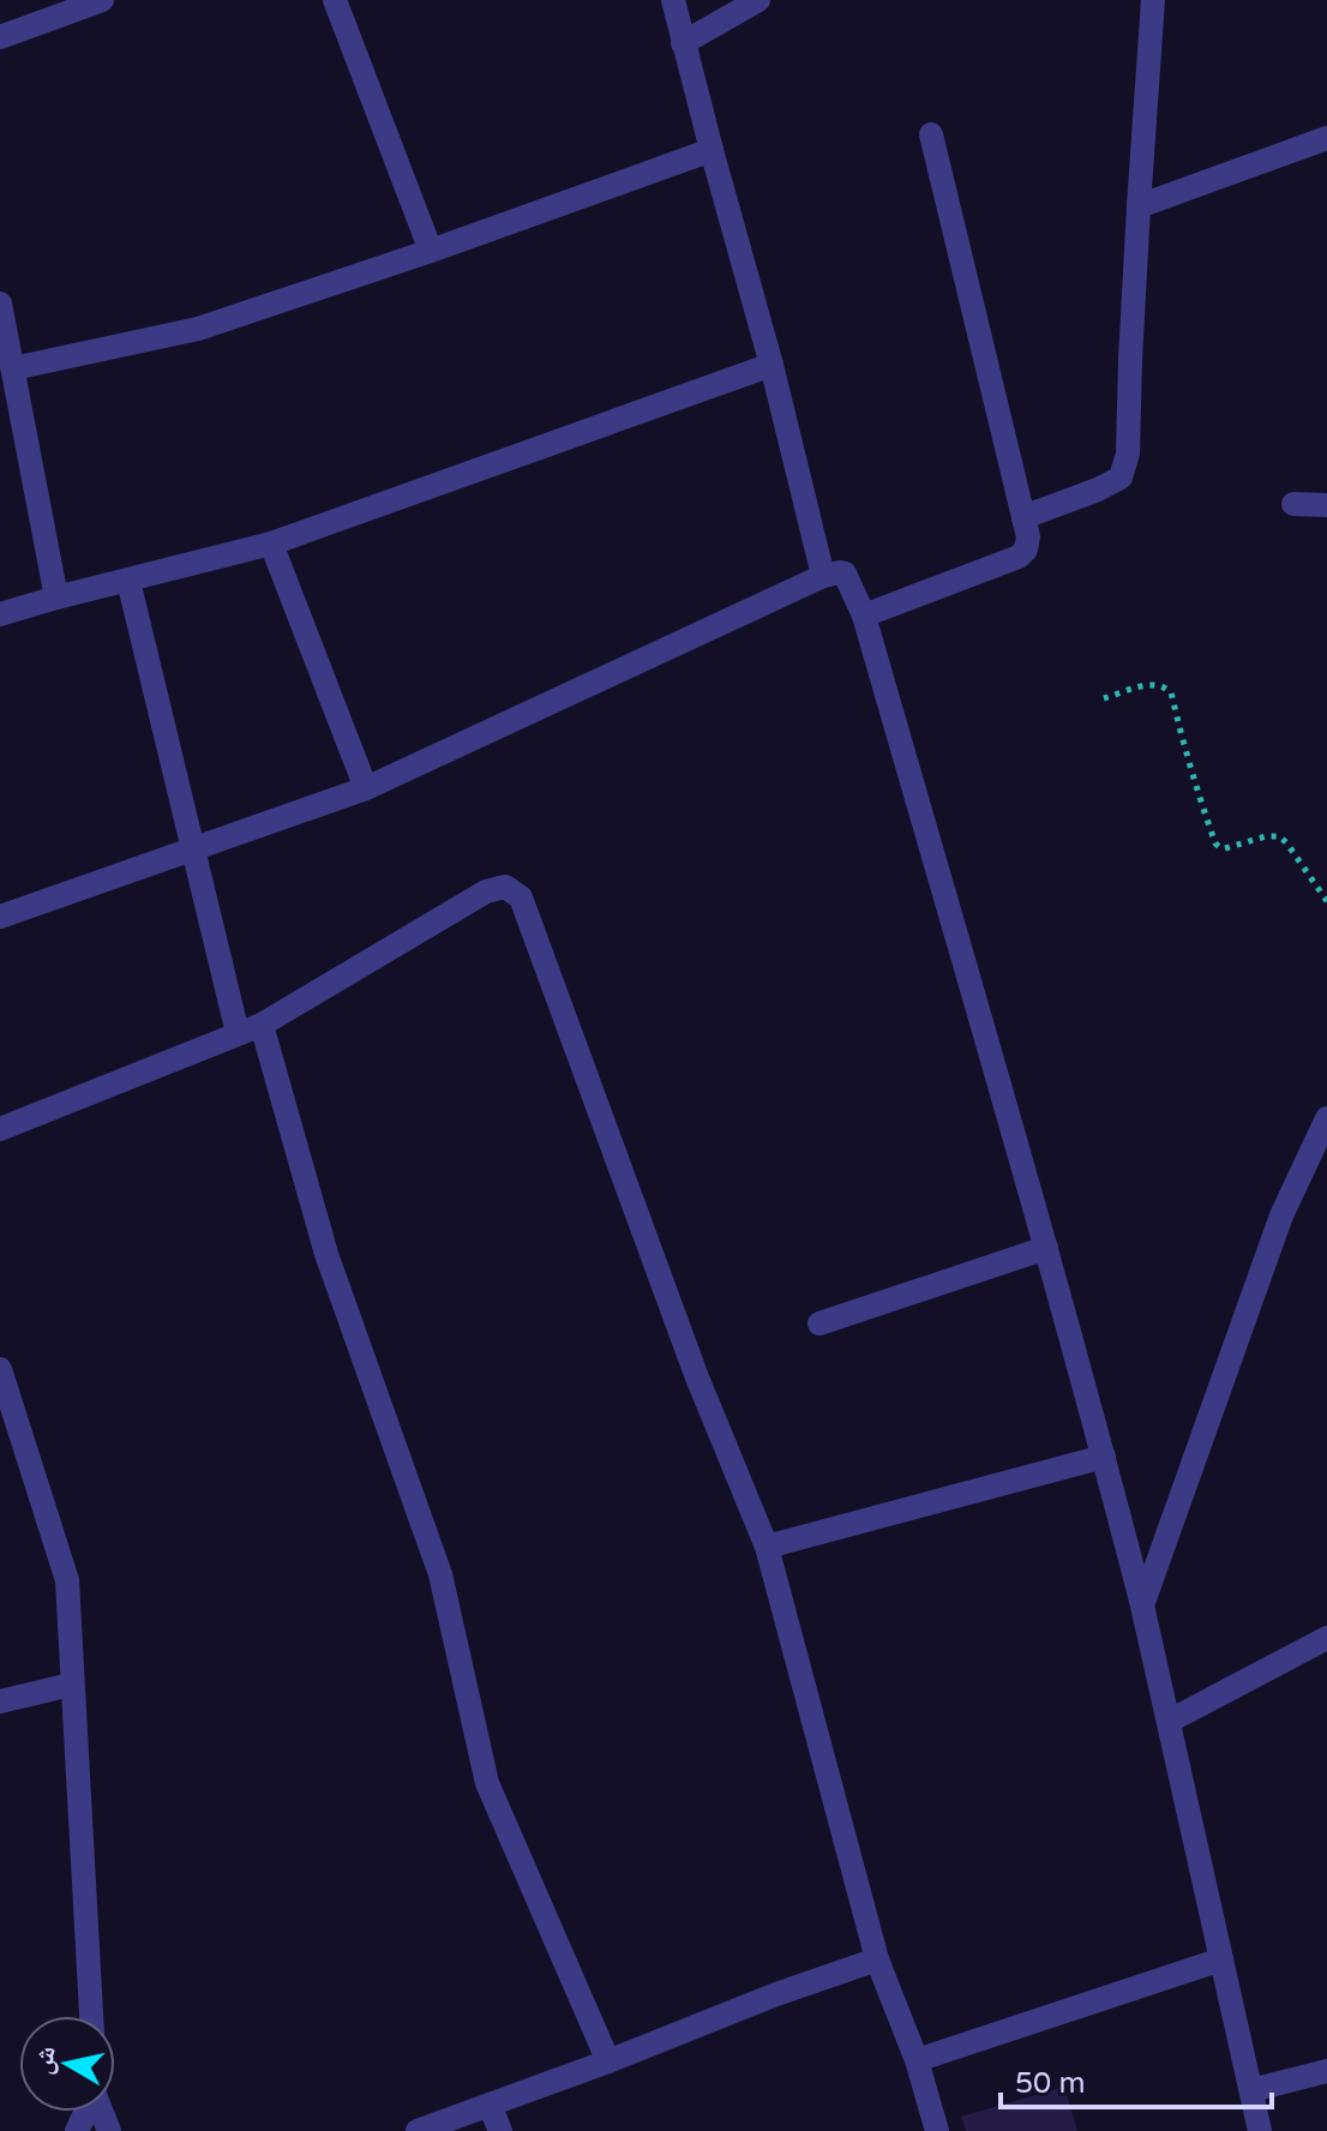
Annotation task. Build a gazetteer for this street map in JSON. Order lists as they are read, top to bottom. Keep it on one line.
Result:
{"scale_bar":"50 m","north":"left"}
